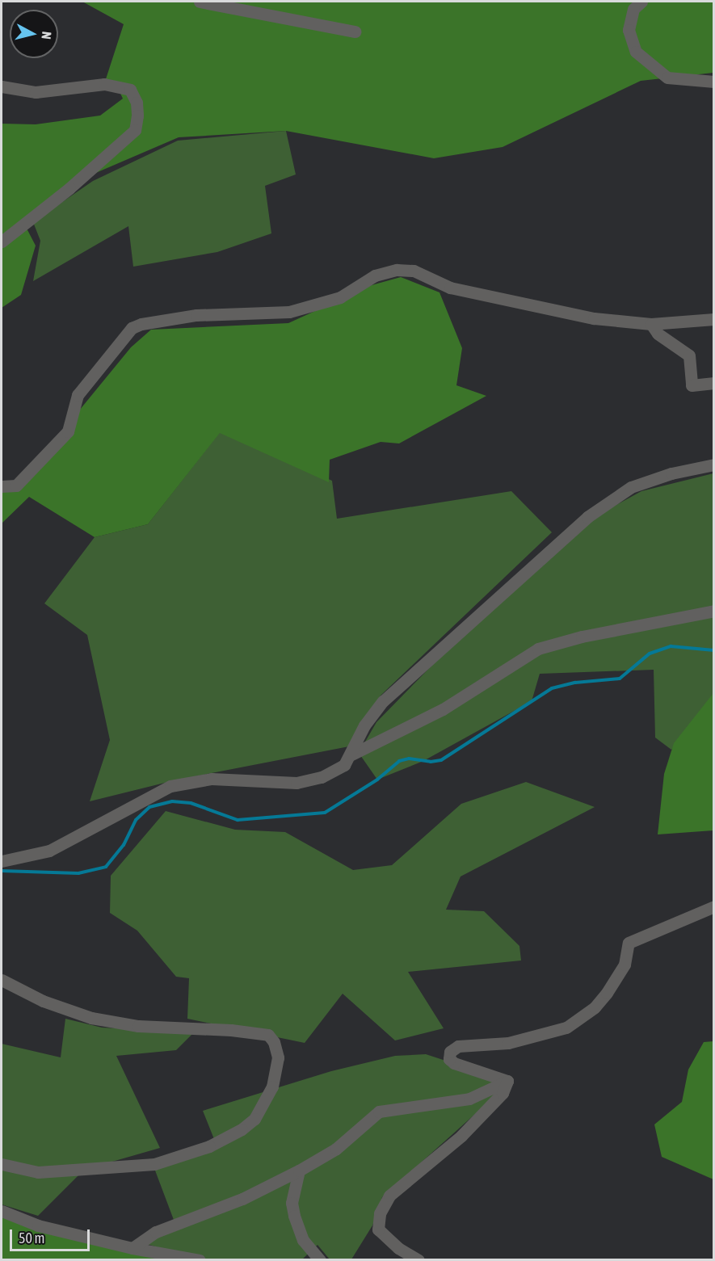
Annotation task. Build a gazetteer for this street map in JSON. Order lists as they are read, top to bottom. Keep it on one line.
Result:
{"scale_bar":"50 m","north":"right"}
